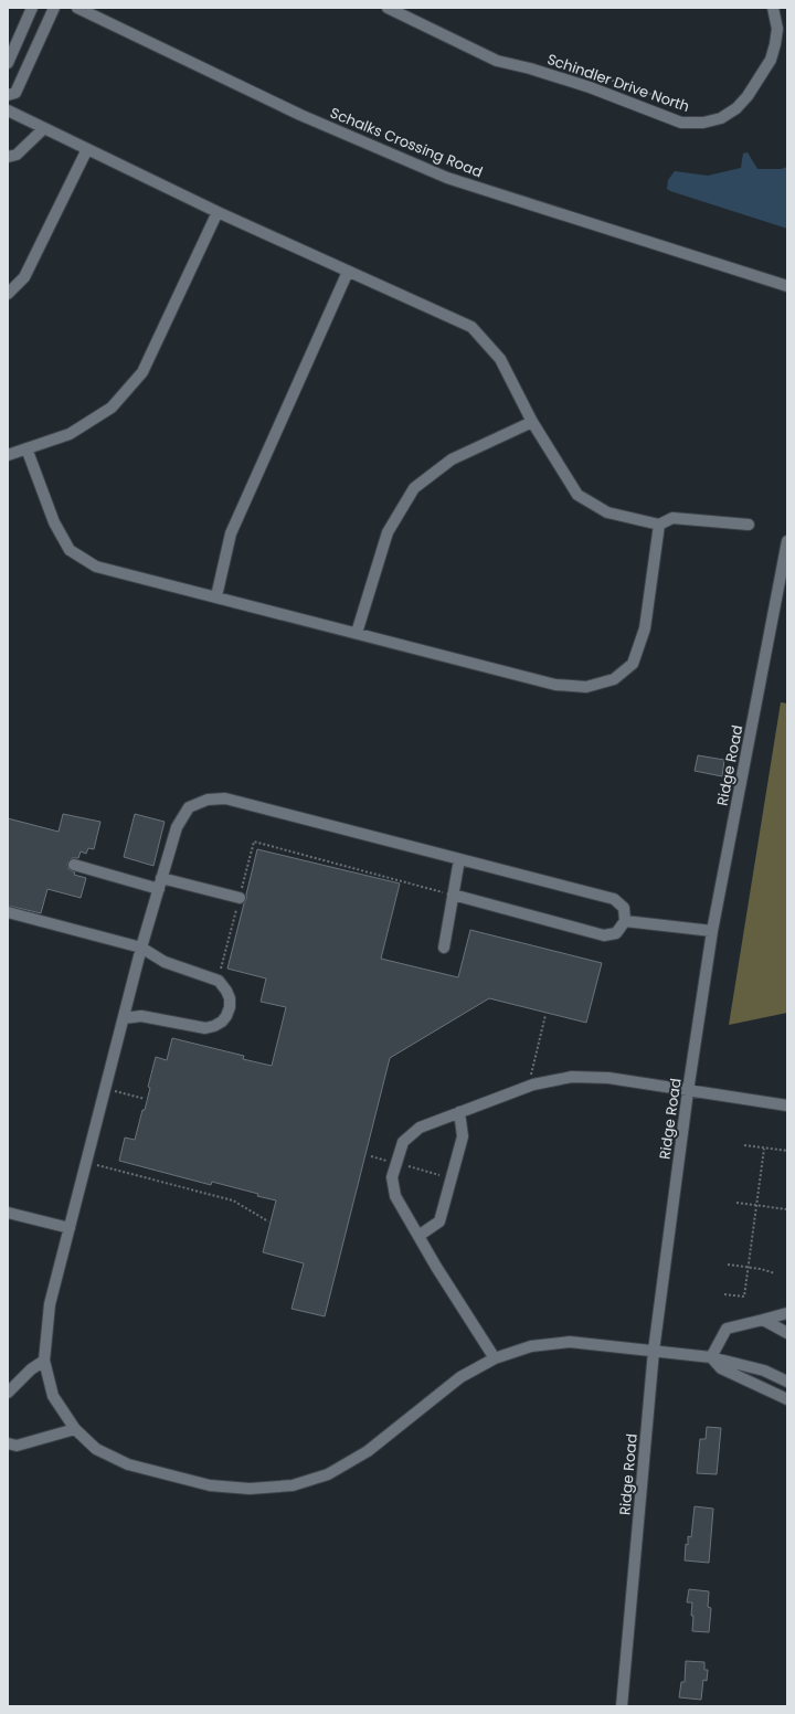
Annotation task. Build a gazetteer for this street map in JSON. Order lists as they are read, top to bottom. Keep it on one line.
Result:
{"streets":{"street":["Schindler Drive North","Schalks Crossing Road","Ridge Road"]}}
